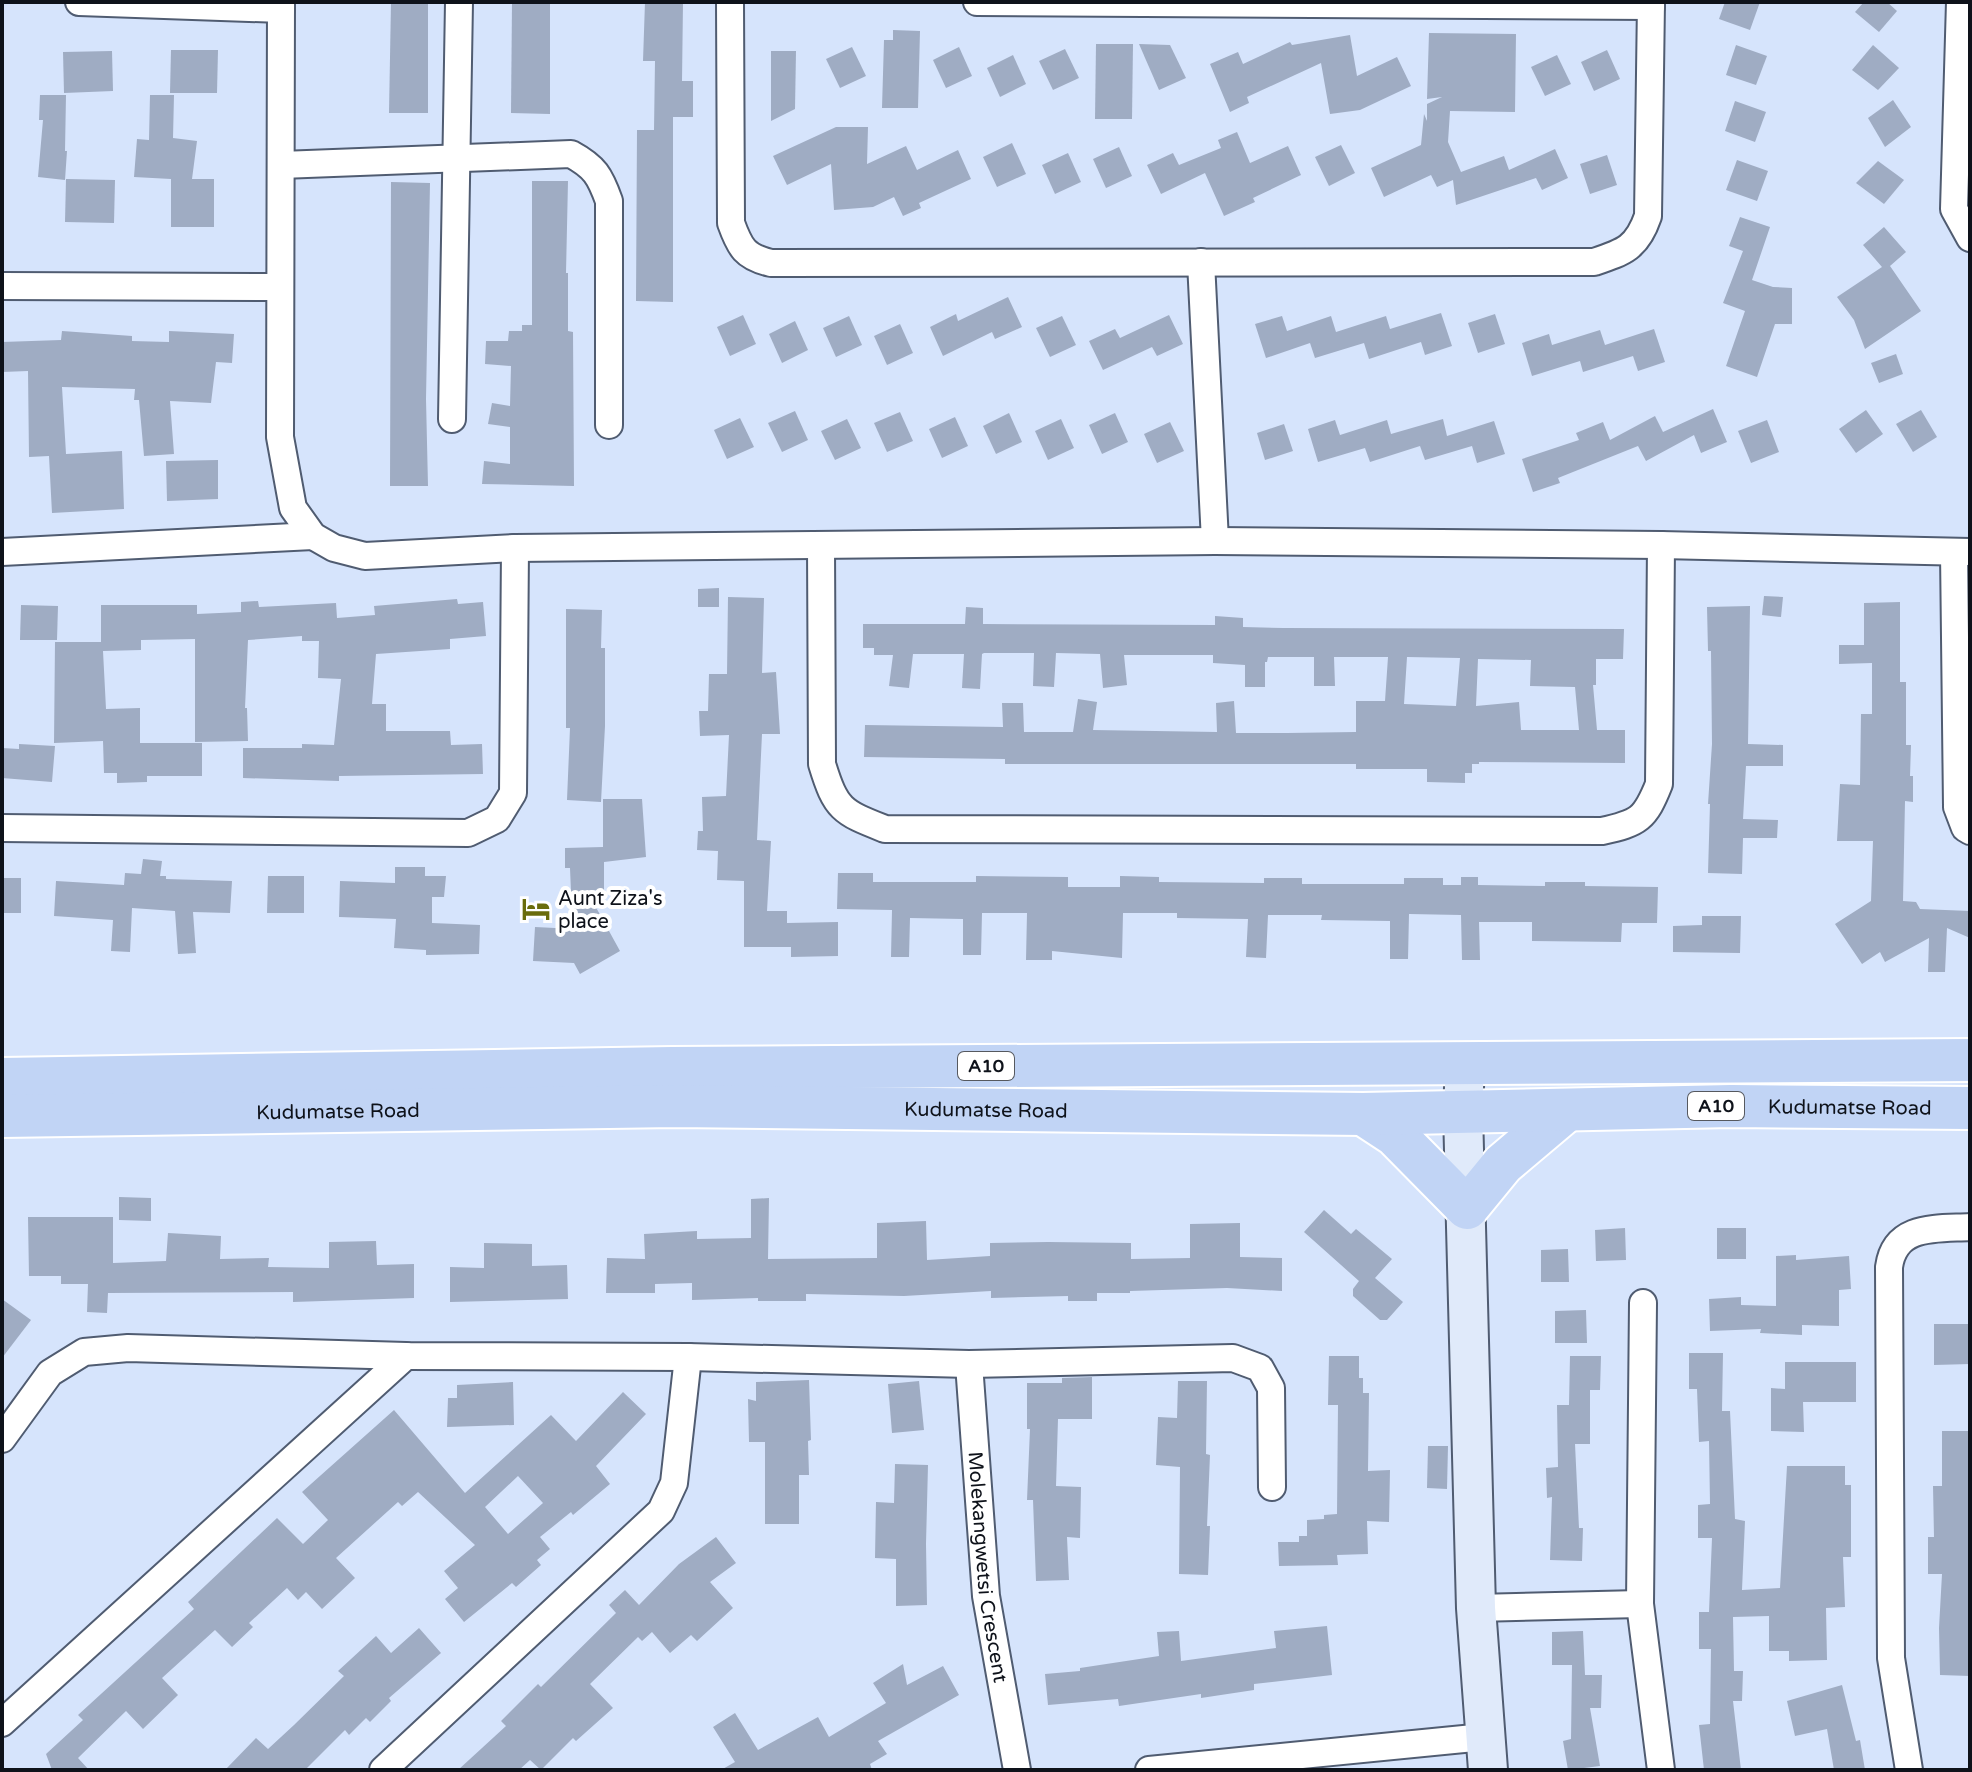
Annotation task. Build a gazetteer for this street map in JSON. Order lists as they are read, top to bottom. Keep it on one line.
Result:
{"streets":{"main road":["A10","Kudumatse Road"],"street":["Molekangwetsi Crescent"]},"places":{"hotel":["Aunt Ziza's place"]}}
